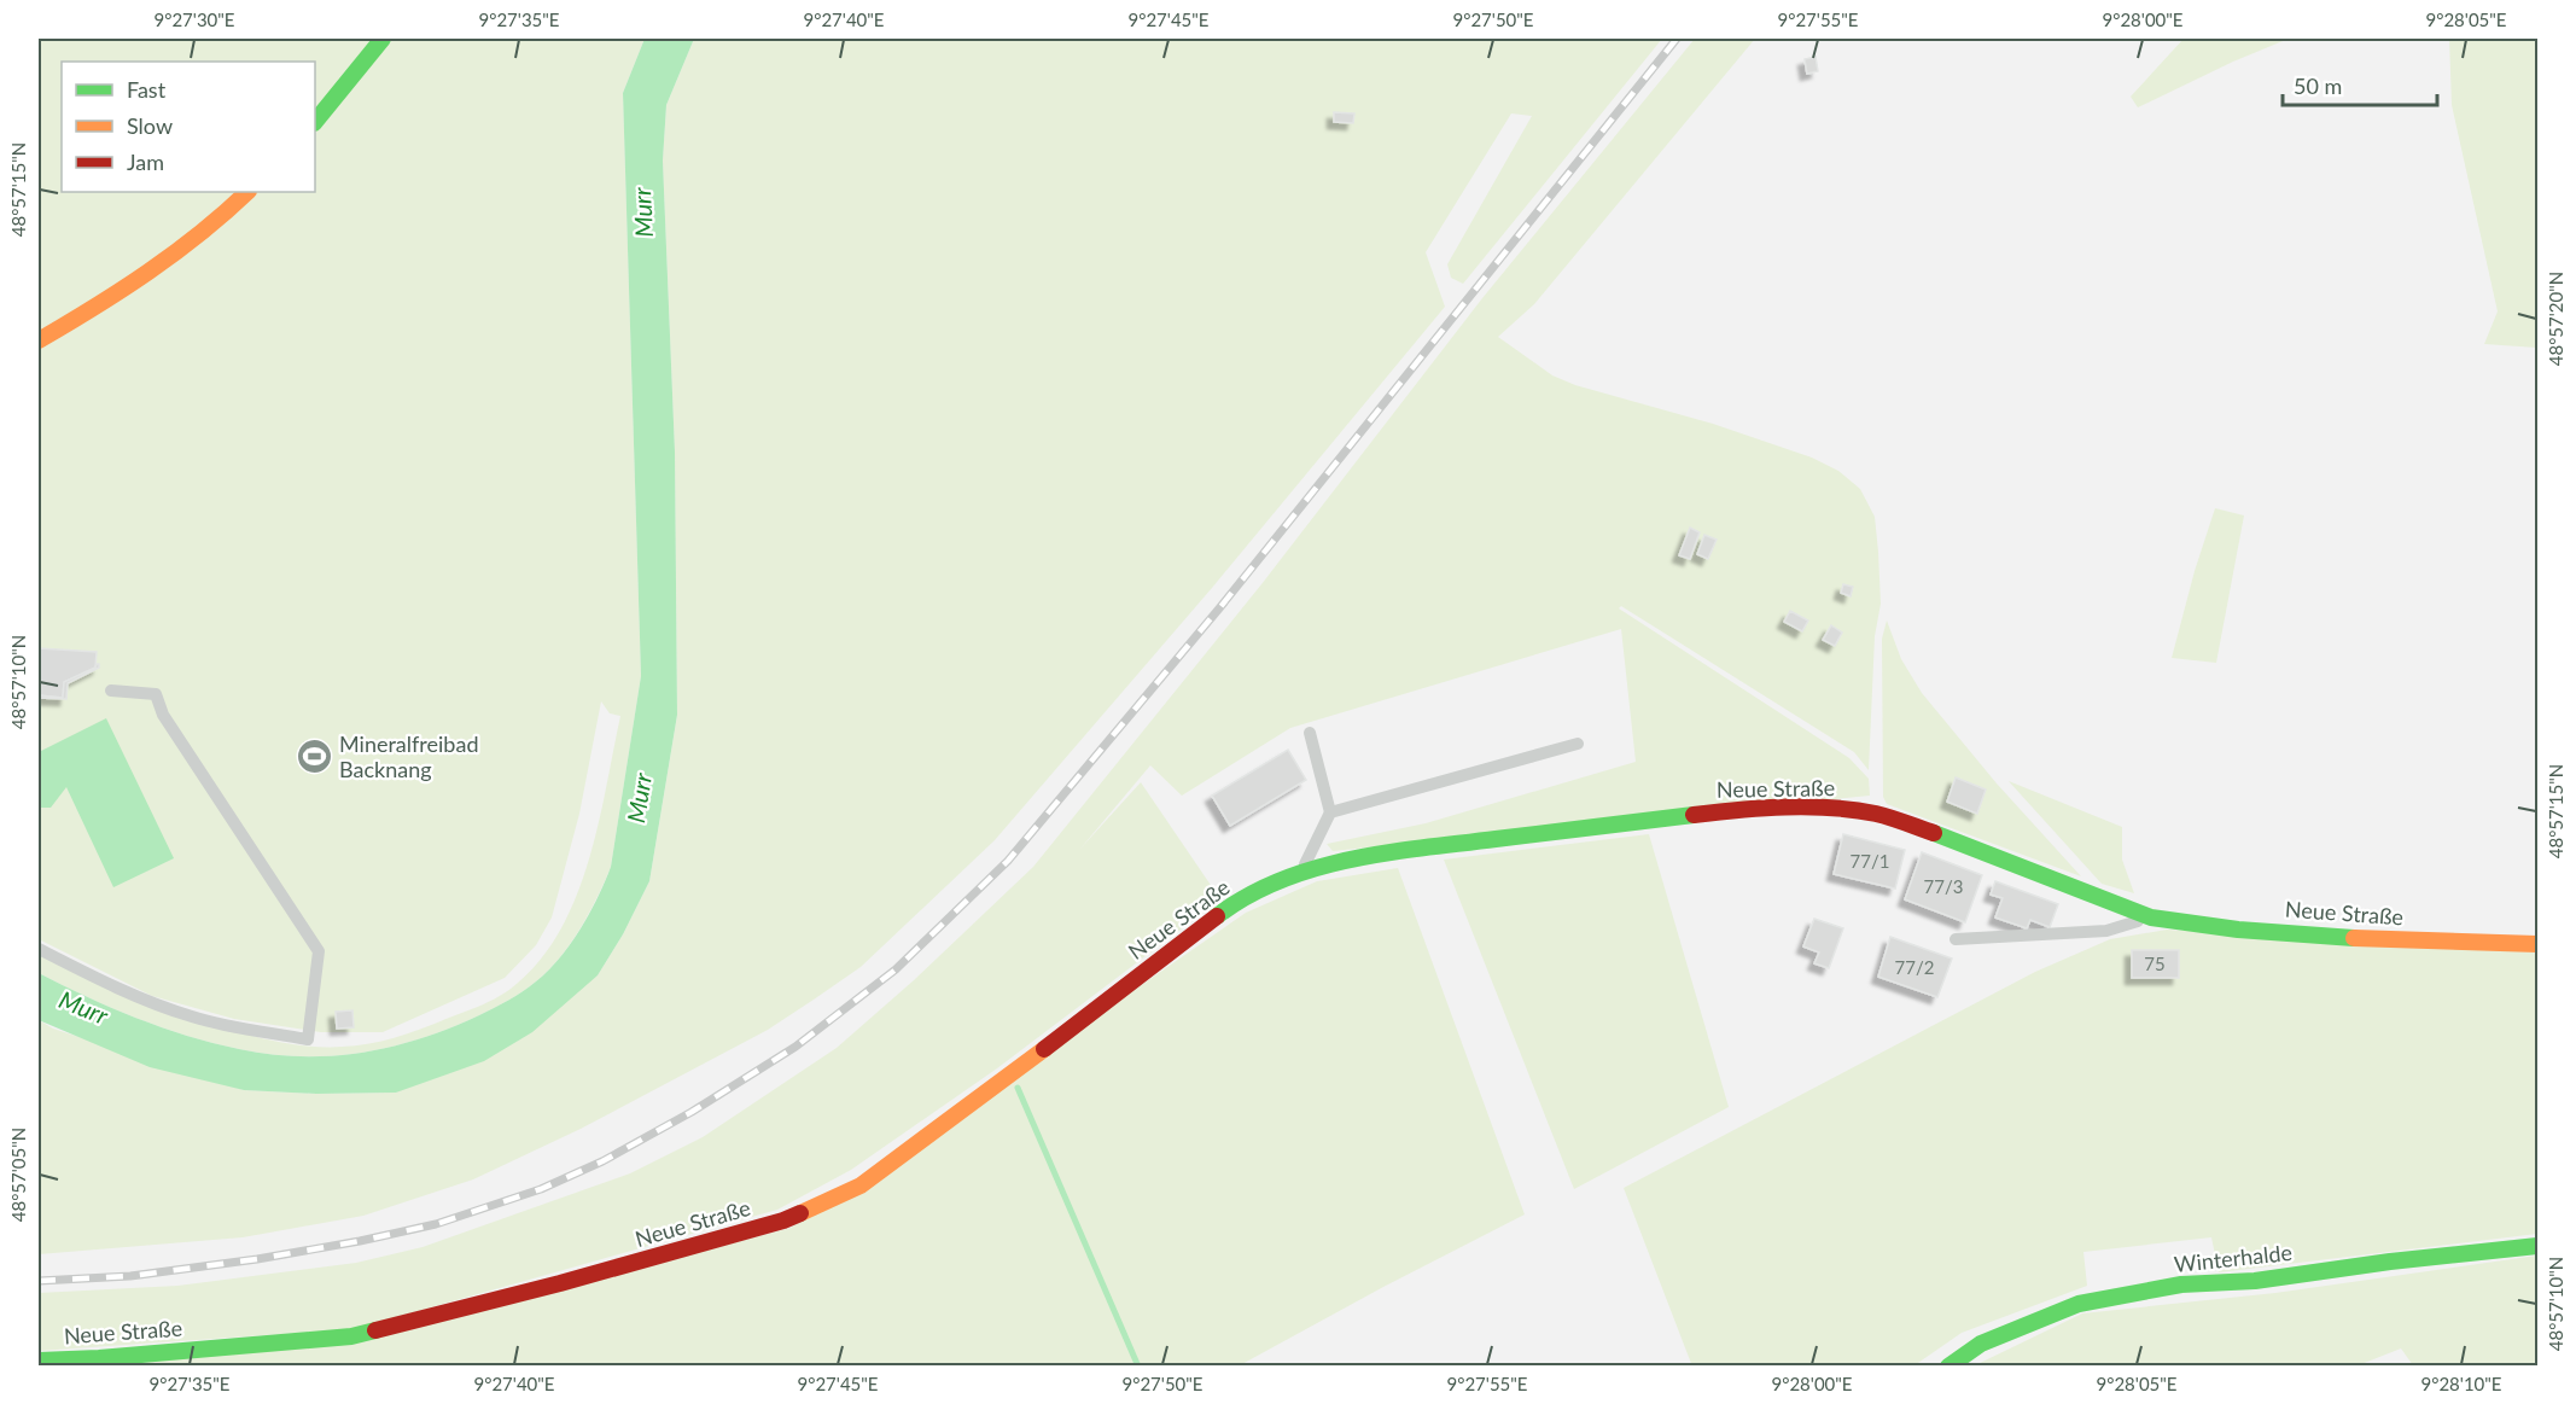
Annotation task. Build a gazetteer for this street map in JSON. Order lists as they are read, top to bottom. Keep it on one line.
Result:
{"streets":{"street":["Neue Straße","Winterhalde"]},"water":["Murr"],"places":{"sports":["Mineralfreibad Backnang"]},"house_numbers":["77/1","77/3","75","77/2"],"legend":["Fast","Slow","Jam"],"scale_bar":"50 m","coordinates":["9°27'30\"E","9°27'35\"E","9°27'40\"E","9°27'45\"E","9°27'50\"E","9°27'55\"E","9°28'00\"E","9°28'05\"E","48°57'15\"N","48°57'20\"N","48°57'10\"N","48°57'05\"N","9°28'10\"E"]}
